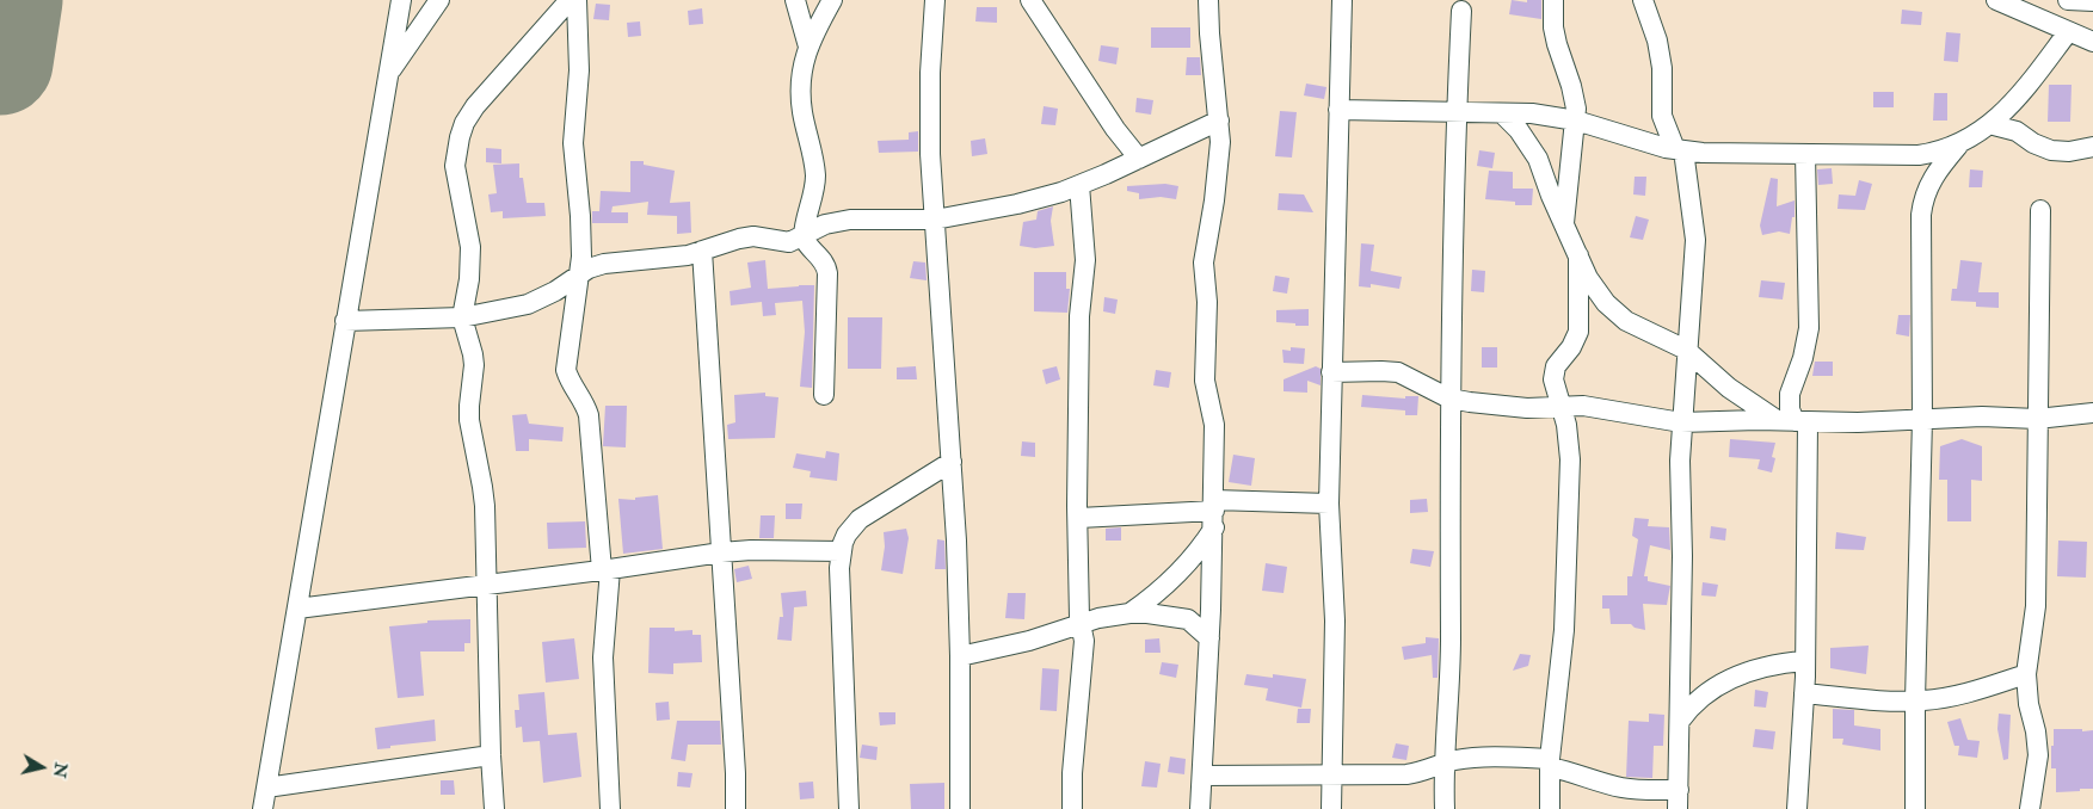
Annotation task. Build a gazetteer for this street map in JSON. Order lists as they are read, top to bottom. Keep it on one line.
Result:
{"north":"right"}
